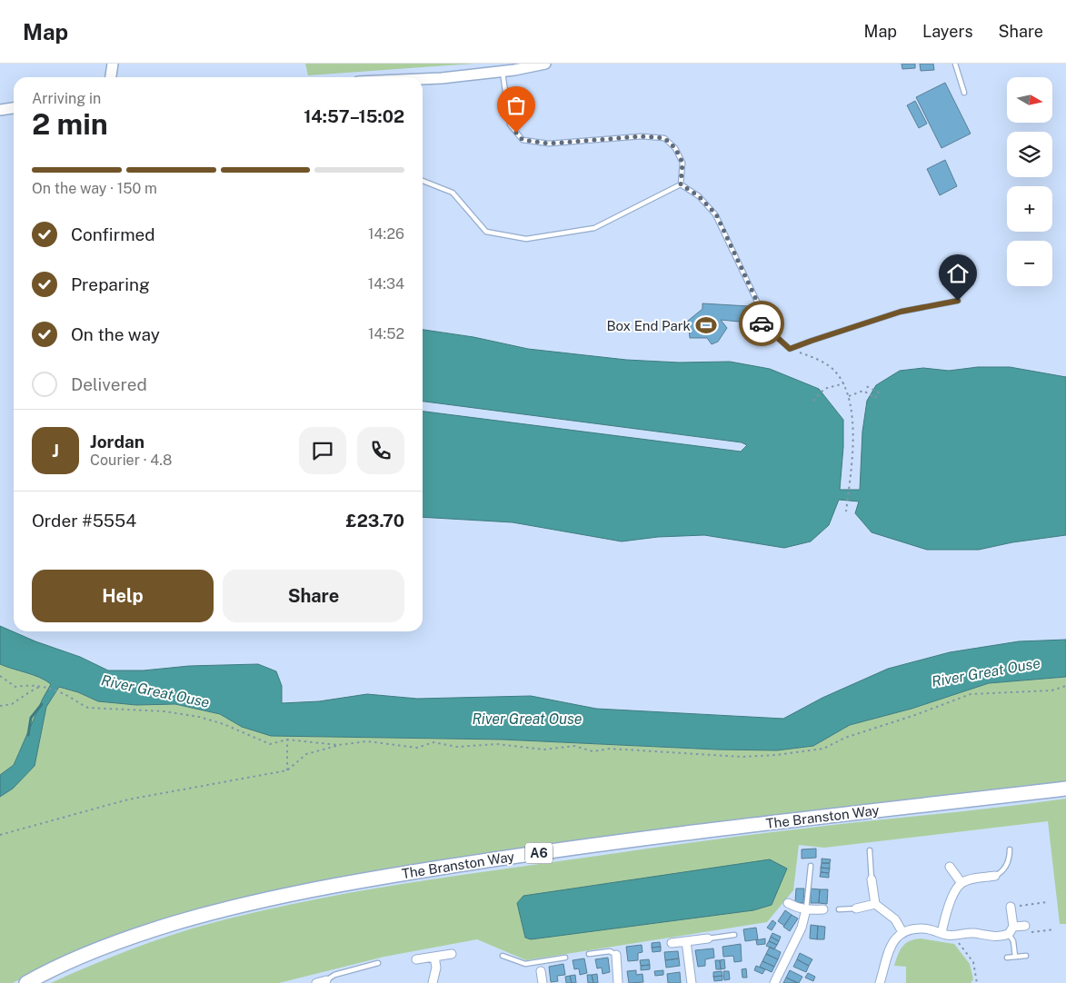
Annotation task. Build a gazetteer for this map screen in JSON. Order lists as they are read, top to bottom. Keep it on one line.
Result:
{"streets":{"highway":["The Branston Way","A6"]},"water":["River Great Ouse"],"places":{"sports":["Box End Park"]},"north":"right","page":{"header":"Map","nav":["Map","Layers","Share"],"map_buttons":["+","−"],"heading":["2 min","Arriving in","14:57–15:02"],"panel":["Jordan","Courier · 4.8","Order #5554","£23.70"],"bar":"On the way · 150 m","list":[["Confirmed","14:26"],["Preparing","14:34"],["On the way","14:52"],"Delivered"],"round":"J","buttons":["Help","Share"]}}
